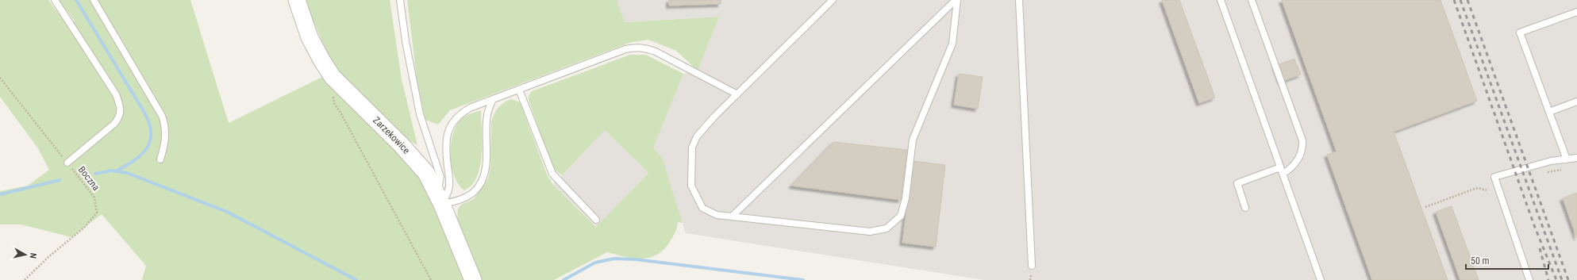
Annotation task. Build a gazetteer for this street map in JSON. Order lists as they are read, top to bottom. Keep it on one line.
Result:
{"streets":{"street":["Zarzekowice"],"path":["Boczna"]},"scale_bar":"50 m","north":"right"}
